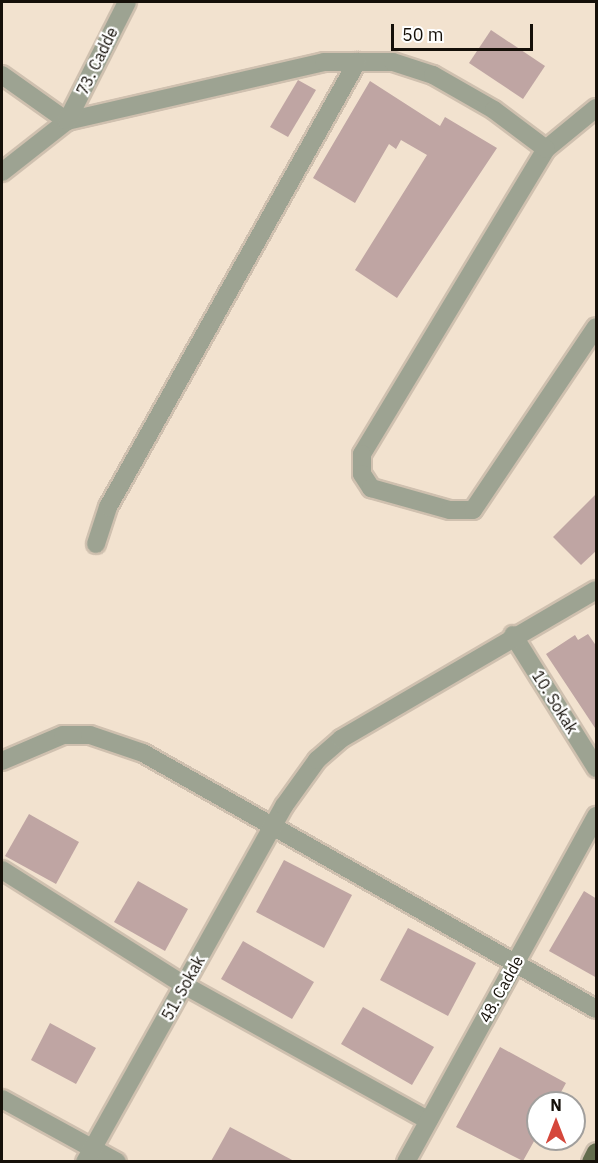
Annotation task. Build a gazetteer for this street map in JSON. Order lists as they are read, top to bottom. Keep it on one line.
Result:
{"streets":{"street":["73. Cadde","10. Sokak","51. Sokak","48. Cadde"]},"crossings":[["10. Sokak","51. Sokak"]],"scale_bar":"50 m","north":"top"}
